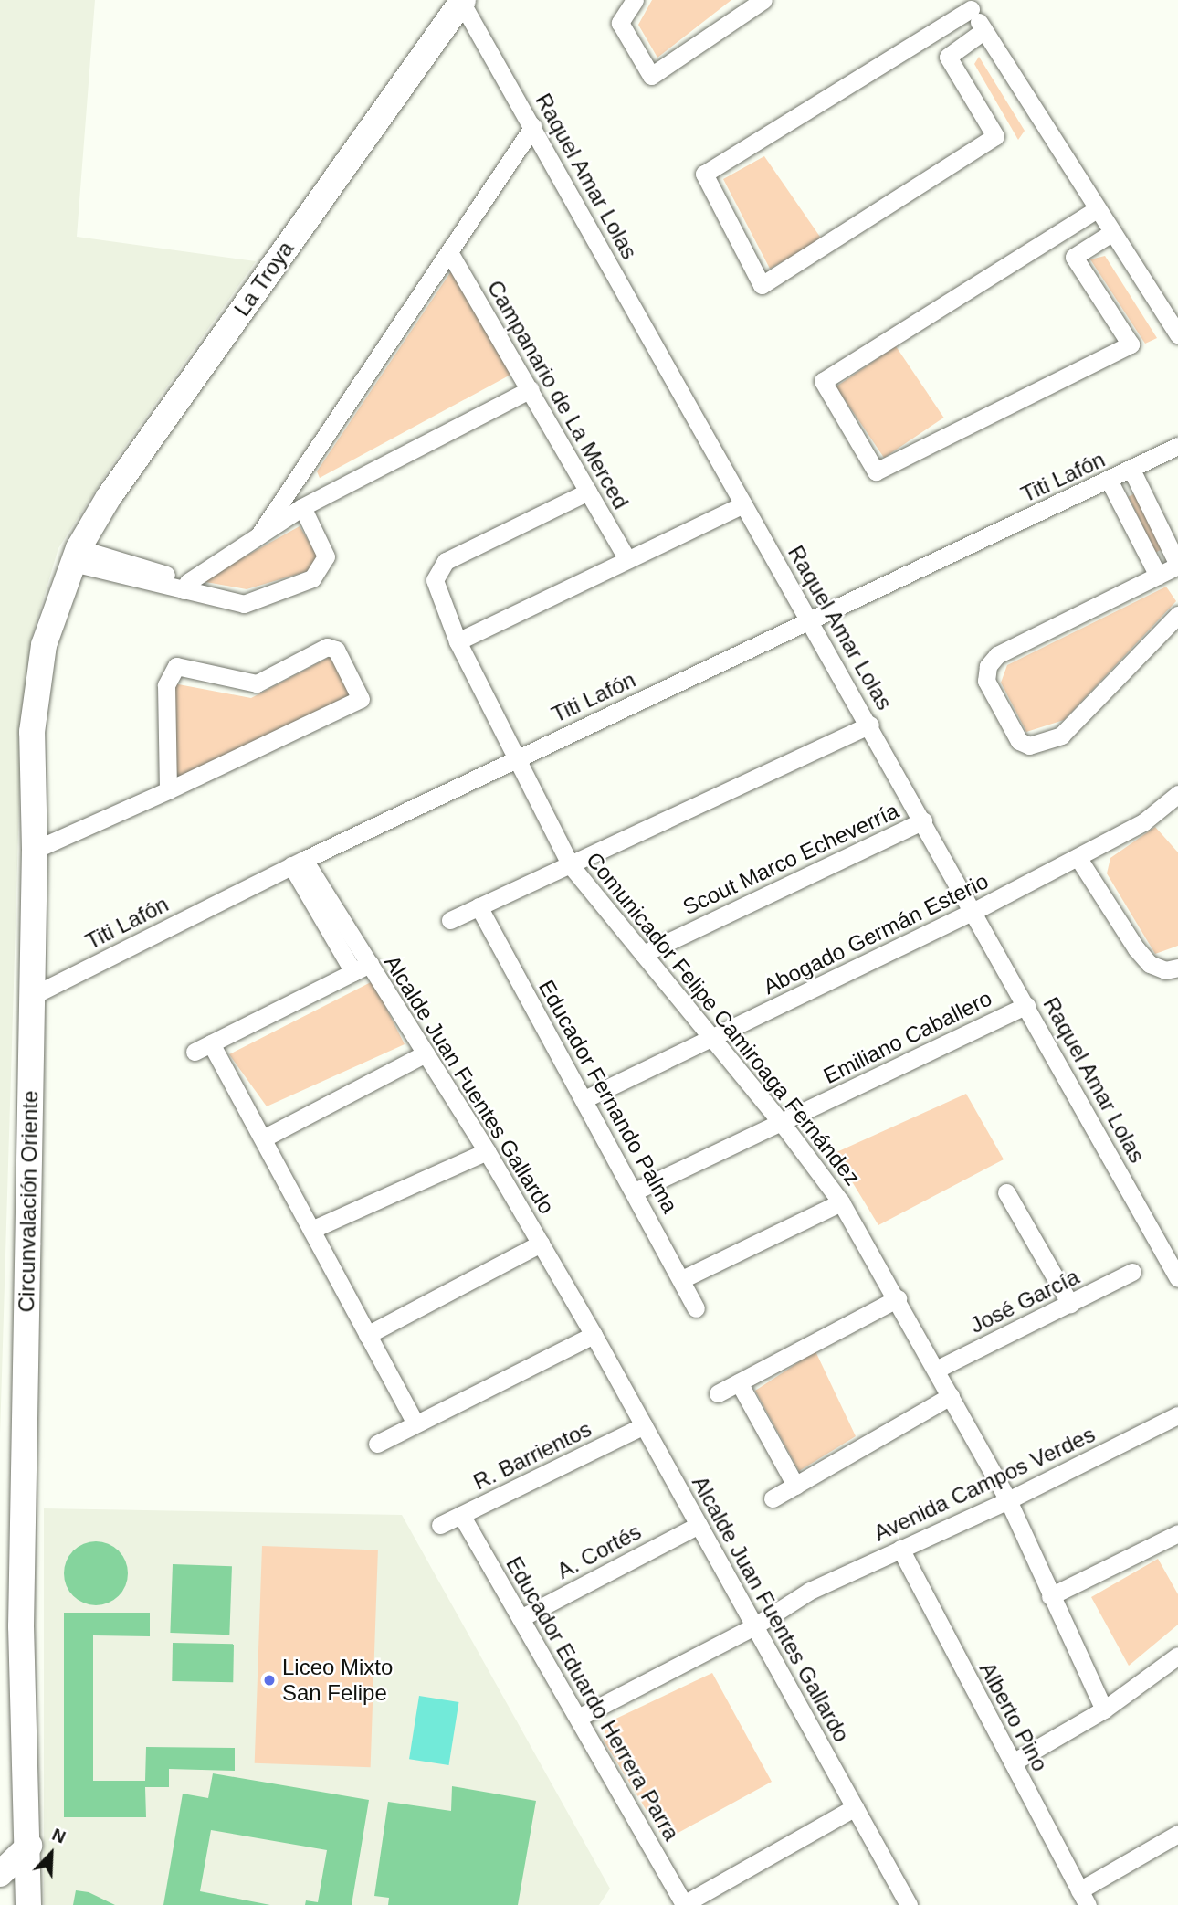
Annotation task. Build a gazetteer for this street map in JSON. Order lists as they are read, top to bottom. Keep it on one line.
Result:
{"streets":{"street":["Raquel Amar Lolas","La Troya","Campanario de La Merced","Titi Lafón","Scout Marco Echeverría","Abogado Germán Esterio","Comunicador Felipe Camiroaga Fernández","Emiliano Caballero","Alcalde Juan Fuentes Gallardo","Educador Fernando Palma","Circunvalación Oriente","José García","R. Barrientos","Avenida Campos Verdes","A. Cortés","Educador Eduardo Herrera Parra","Alberto Pino"]},"crossings":[["Raquel Amar Lolas","La Troya"],["Raquel Amar Lolas","Titi Lafón"],["Raquel Amar Lolas","Scout Marco Echeverría"],["Raquel Amar Lolas","Abogado Germán Esterio"],["Raquel Amar Lolas","Emiliano Caballero"],["La Troya","Circunvalación Oriente"],["Campanario de La Merced","Comunicador Felipe Camiroaga Fernández"],["Titi Lafón","Comunicador Felipe Camiroaga Fernández"],["Titi Lafón","Alcalde Juan Fuentes Gallardo"],["Titi Lafón","Circunvalación Oriente"],["Scout Marco Echeverría","Comunicador Felipe Camiroaga Fernández"],["Abogado Germán Esterio","Comunicador Felipe Camiroaga Fernández"],["Abogado Germán Esterio","Educador Fernando Palma"],["Comunicador Felipe Camiroaga Fernández","Emiliano Caballero"],["Comunicador Felipe Camiroaga Fernández","José García"],["Comunicador Felipe Camiroaga Fernández","Avenida Campos Verdes"],["Emiliano Caballero","Educador Fernando Palma"],["Alcalde Juan Fuentes Gallardo","R. Barrientos"],["Alcalde Juan Fuentes Gallardo","Avenida Campos Verdes"],["Alcalde Juan Fuentes Gallardo","A. Cortés"],["R. Barrientos","Educador Eduardo Herrera Parra"],["Avenida Campos Verdes","Educador Eduardo Herrera Parra"],["Avenida Campos Verdes","Alberto Pino"],["A. Cortés","Educador Eduardo Herrera Parra"]],"places":["Liceo Mixto San Felipe"],"north":"top right"}
